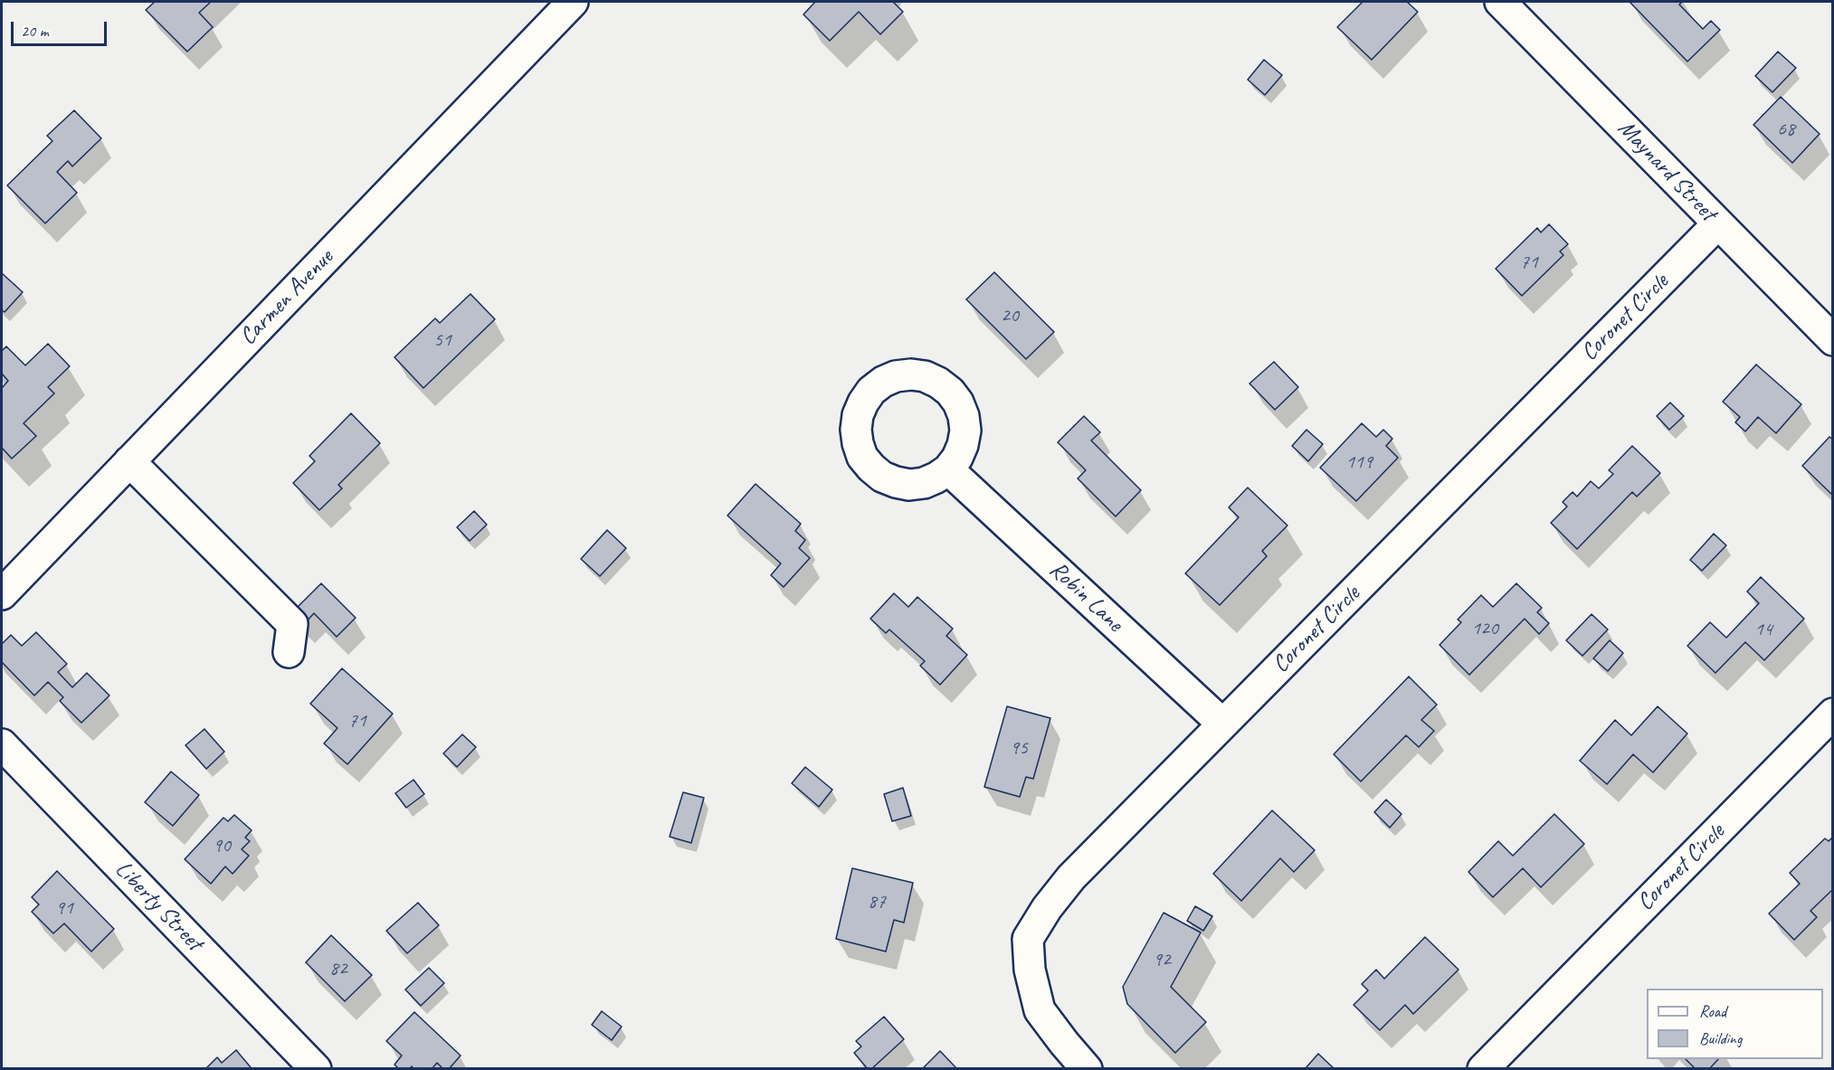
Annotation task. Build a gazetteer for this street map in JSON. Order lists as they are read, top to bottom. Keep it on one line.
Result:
{"streets":{"street":["Maynard Street","Carmen Avenue","Coronet Circle","Robin Lane","Liberty Street"]},"crossings":[["Maynard Street","Coronet Circle"],["Coronet Circle","Robin Lane"]],"house_numbers":["68","71","20","51","119","120","14","71","95","90","87","91","92","82"],"legend":["Road","Building"],"scale_bar":"20 m"}
